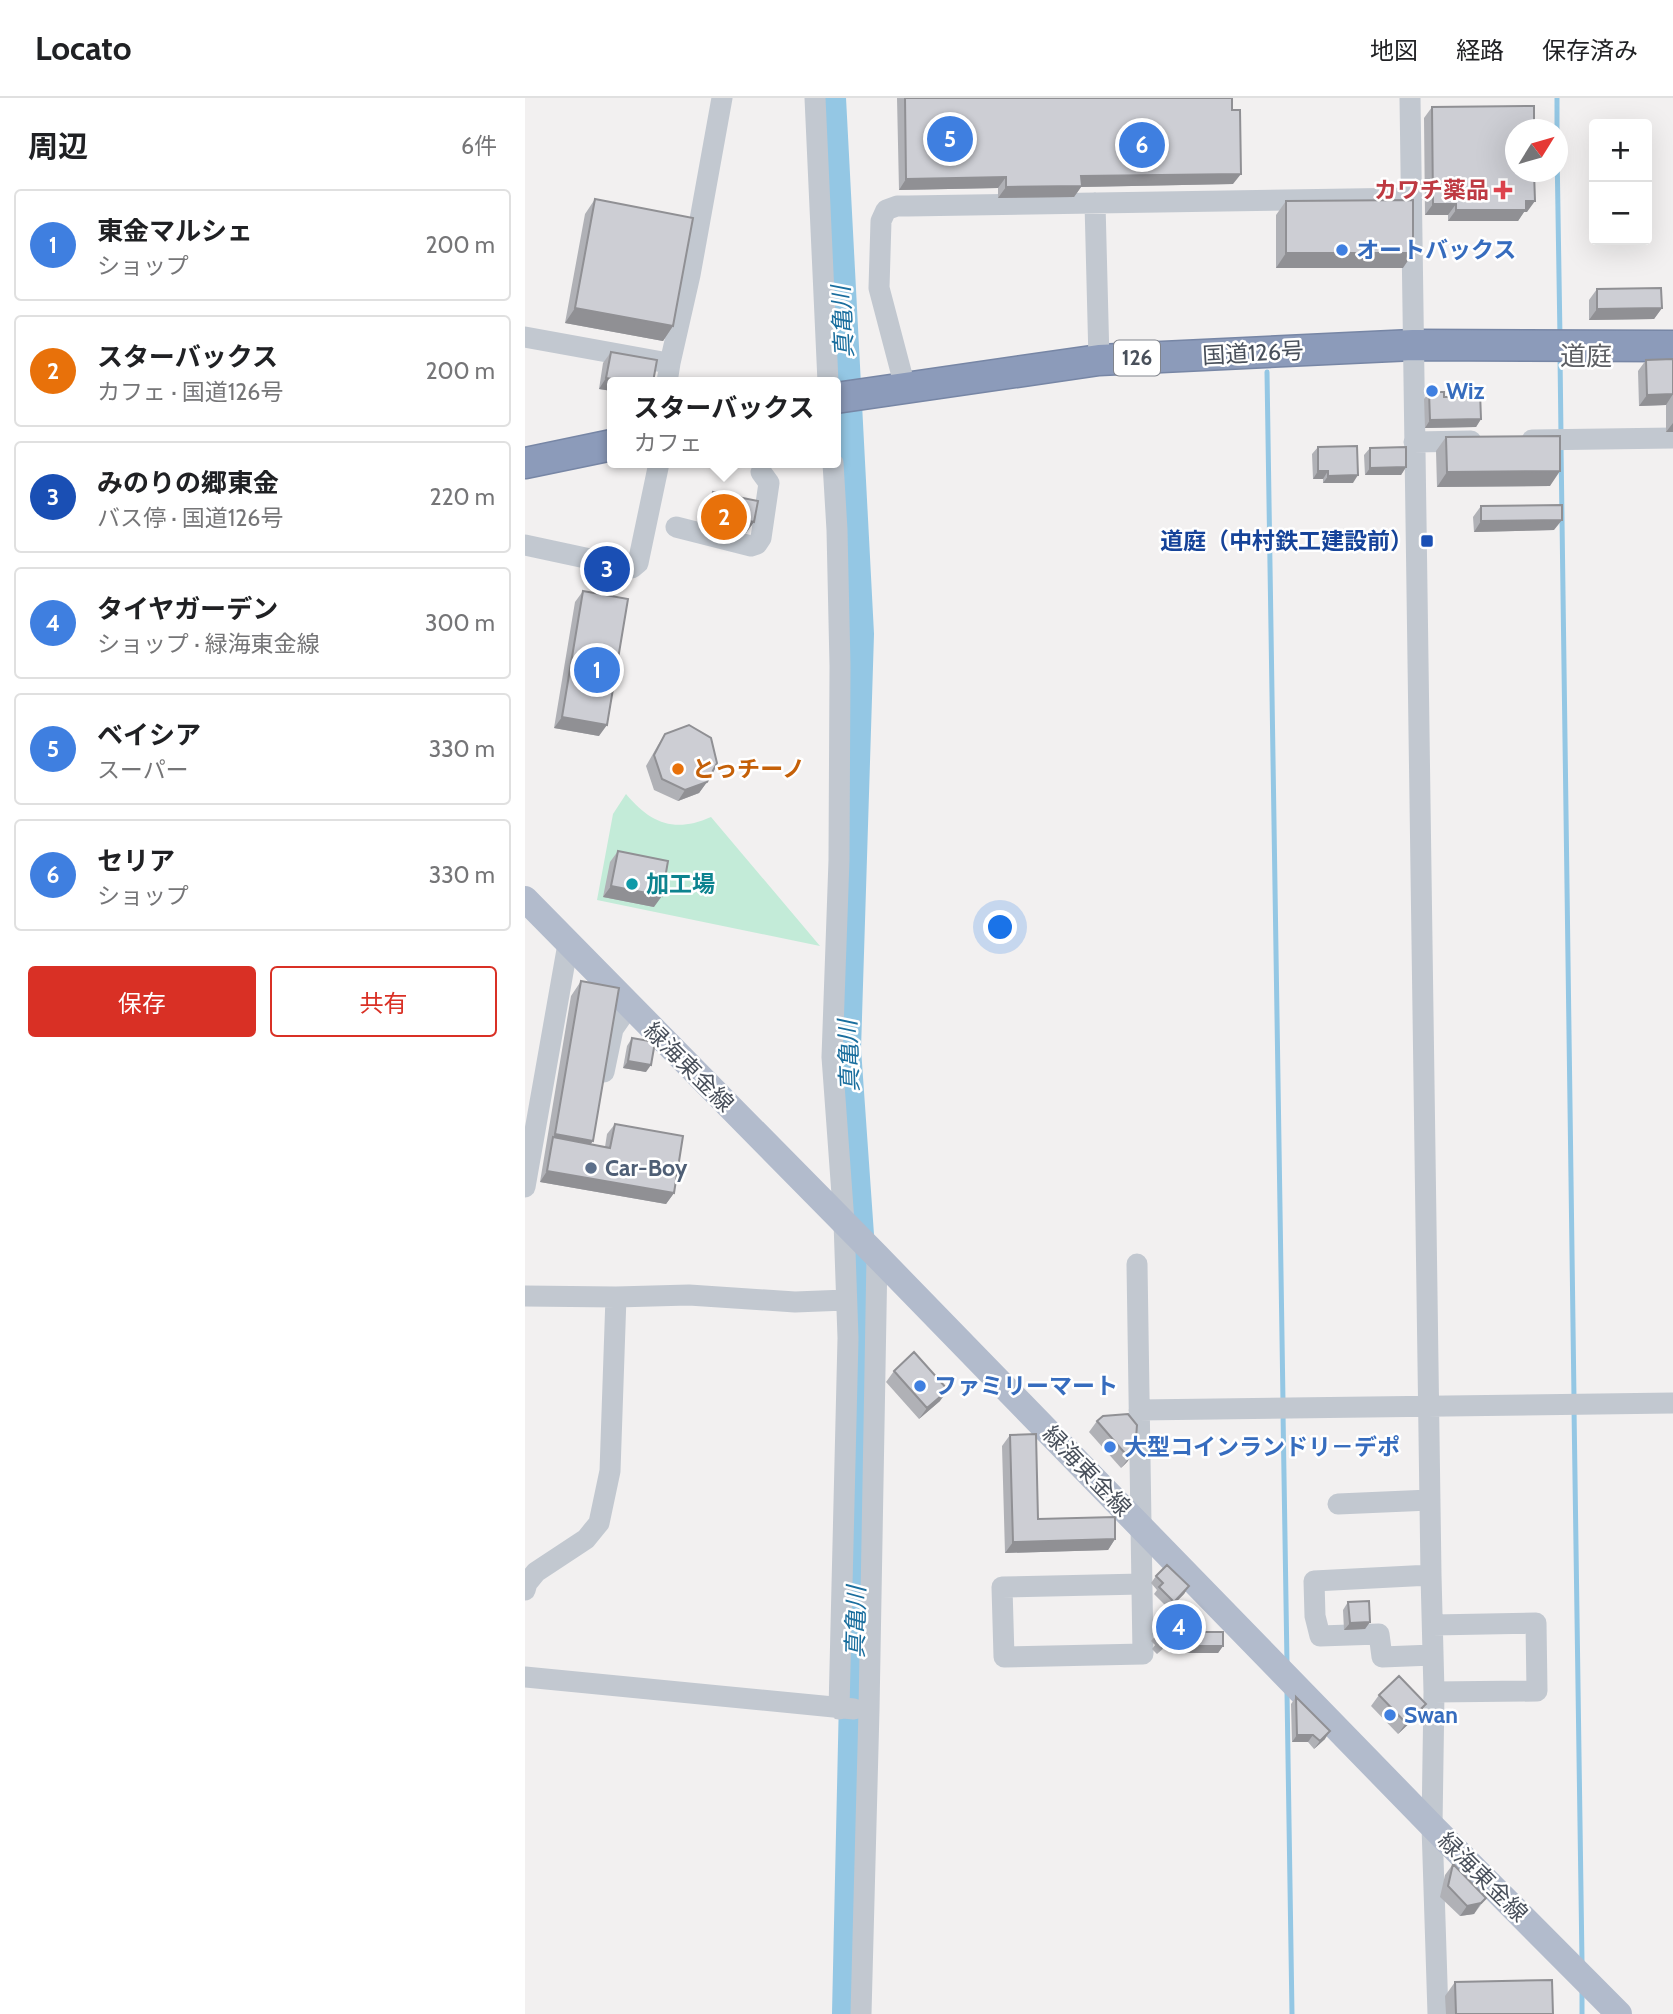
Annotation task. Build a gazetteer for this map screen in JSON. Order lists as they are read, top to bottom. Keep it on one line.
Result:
{"streets":{"highway":["国道126号","126"],"main road":["緑海東金線"]},"districts":["道庭"],"water":["真亀川"],"places":{"health":["カワチ薬品"],"other":["オートバックス","Wiz","とっチーノ","加工場","Car-Boy","ファミリーマート","大型コインランドリ－デポ","Swan"],"transit":["道庭（中村鉄工建設前）"]},"north":"top right","page":{"header":"Locato","nav":["地図","経路","保存済み"],"heading":["周辺","6件"],"pins":["5","6","2","3","1","4"],"map_buttons":["+","−"],"list":[{"mark":"1","name":"東金マルシェ","note":"ショップ","value":"200 m"},{"mark":"2","name":"スターバックス","note":"カフェ · 国道126号","value":"200 m"},{"mark":"3","name":"みのりの郷東金","note":"バス停 · 国道126号","value":"220 m"},{"mark":"4","name":"タイヤガーデン","note":"ショップ · 緑海東金線","value":"300 m"},{"mark":"5","name":"ベイシア","note":"スーパー","value":"330 m"},{"mark":"6","name":"セリア","note":"ショップ","value":"330 m"}],"popup":["スターバックス","カフェ"],"buttons":["保存","共有"]}}
